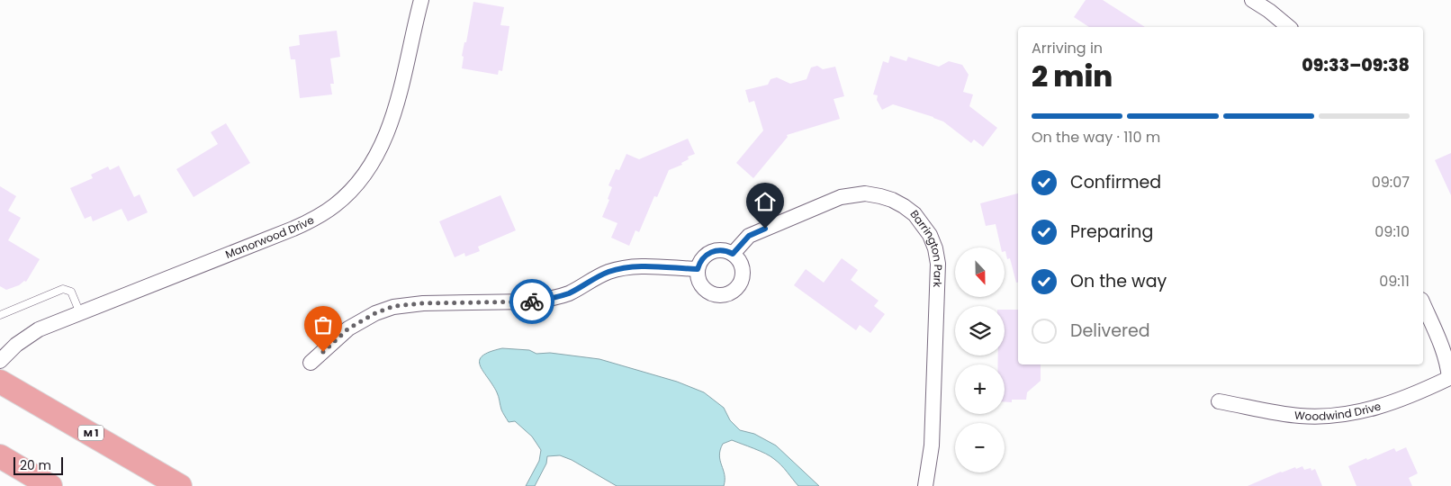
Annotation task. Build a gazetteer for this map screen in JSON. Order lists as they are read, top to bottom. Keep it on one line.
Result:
{"streets":{"main road":["M 1"],"street":["Manorwood Drive","Barrington Park","Woodwind Drive"]},"scale_bar":"20 m","north":"bottom","page":{"heading":["2 min","Arriving in","09:33–09:38"],"bar":"On the way · 110 m","list":[["Confirmed","09:07"],["Preparing","09:10"],["On the way","09:11"],"Delivered"],"map_buttons":["+","−"],"scale":"20 m"}}
